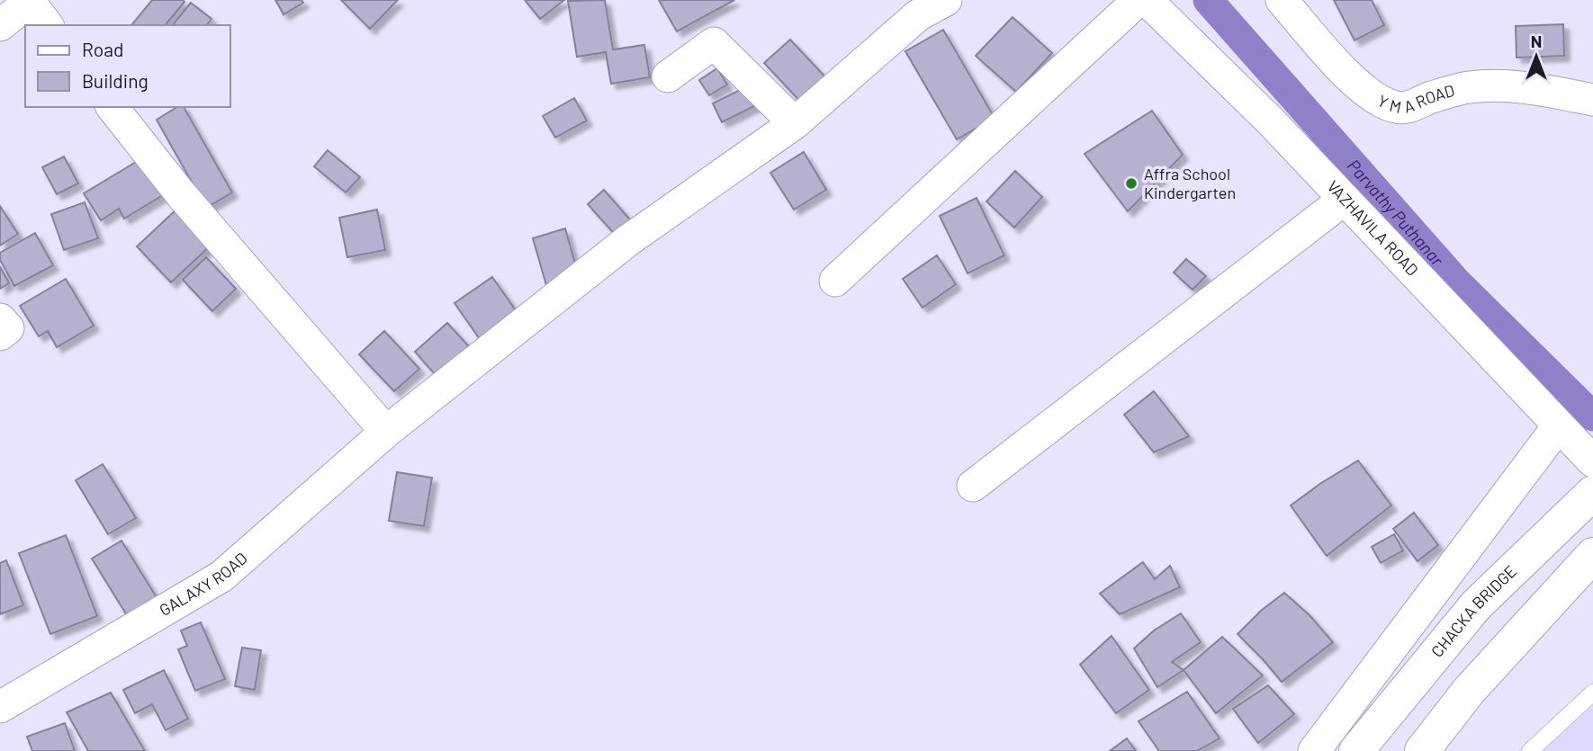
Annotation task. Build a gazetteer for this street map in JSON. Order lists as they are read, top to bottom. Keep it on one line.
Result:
{"streets":{"main road":["CHACKA BRIDGE"],"street":["Y M A ROAD","VAZHAVILA ROAD","GALAXY ROAD"]},"water":["Parvathy Puthanar"],"places":["Affra School Kindergarten"],"legend":["Road","Building"],"north":"top"}
